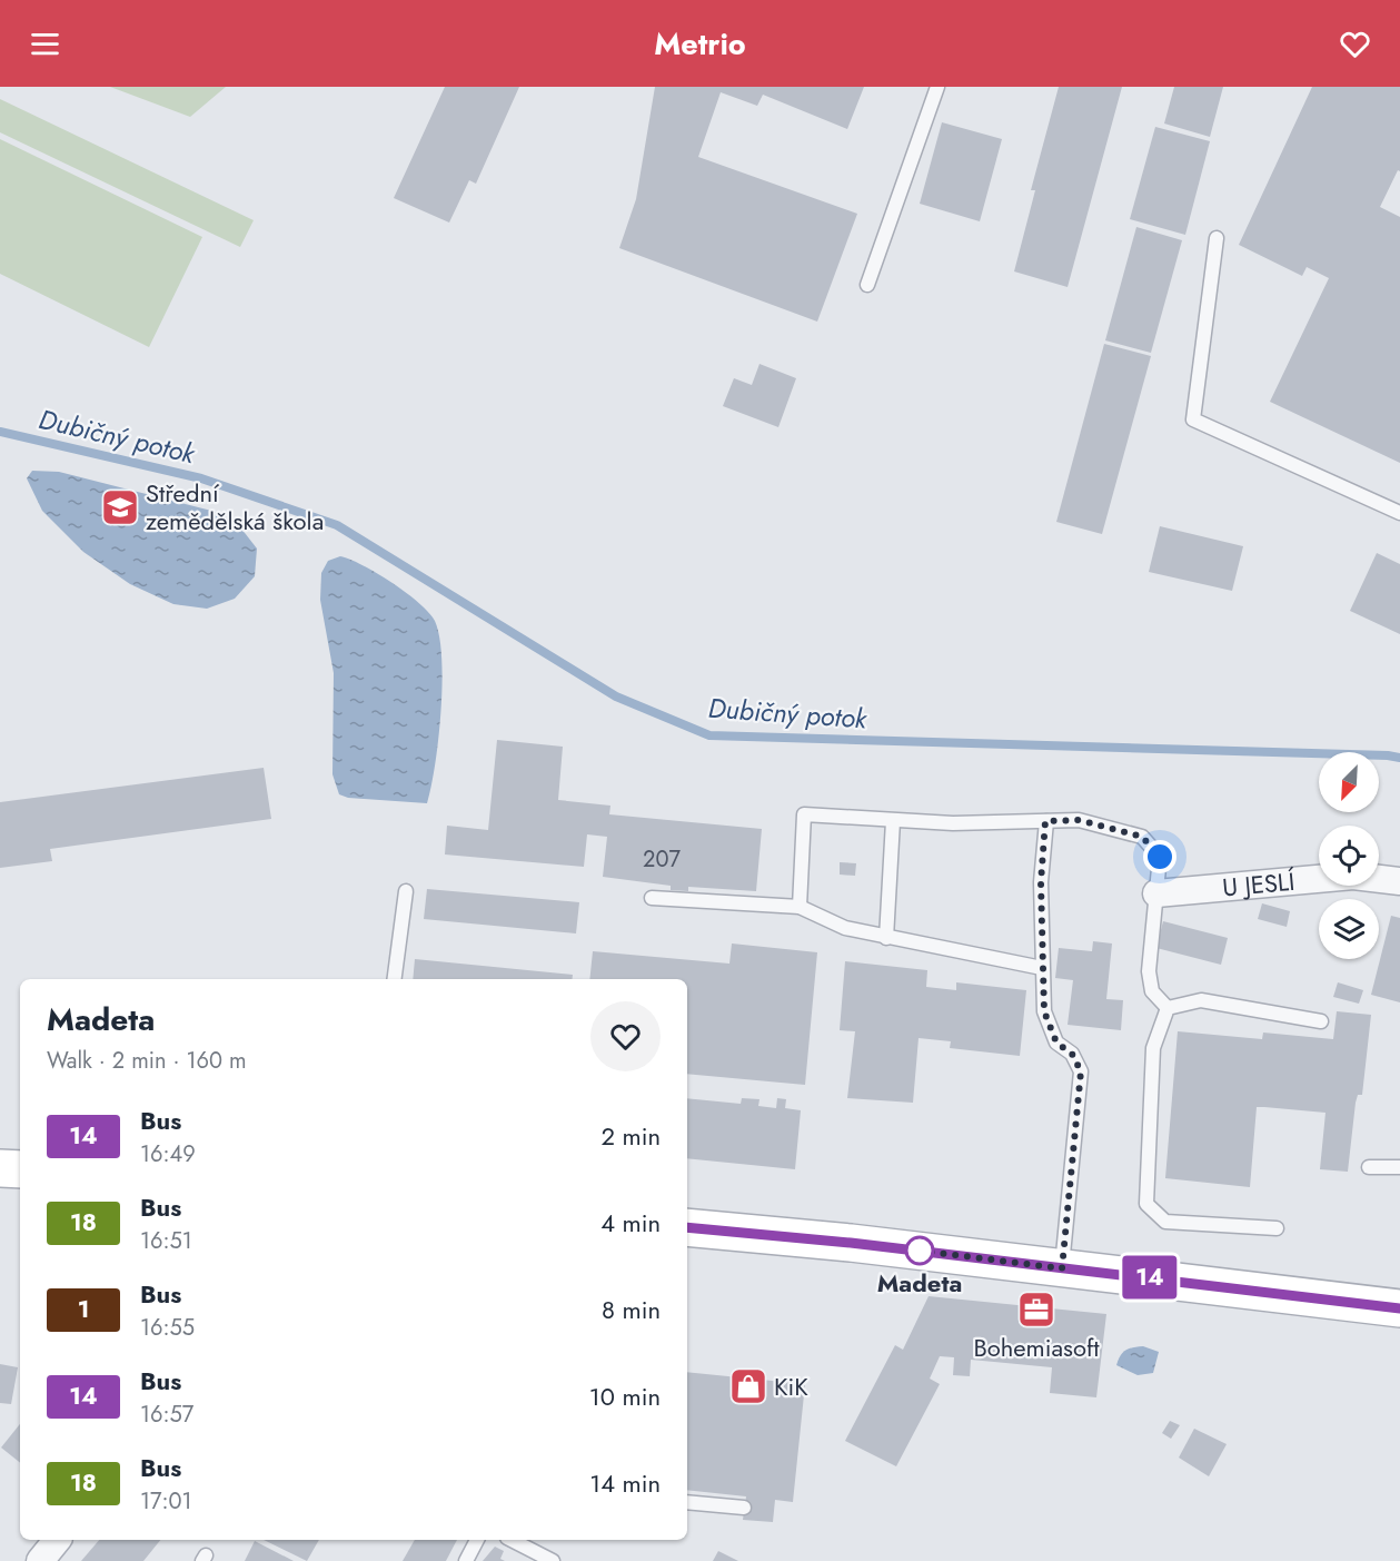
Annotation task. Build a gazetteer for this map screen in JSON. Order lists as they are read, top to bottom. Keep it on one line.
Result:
{"streets":{"street":["U JESLÍ"]},"water":["Dubičný potok"],"places":{"school or university":["Střední zemědělská škola"],"other":["Madeta"],"office":["Bohemiasoft"],"shop":["KiK"]},"lines":["bus line 14"],"house_numbers":["207"],"north":"bottom left","page":{"header":"Metrio","on_map":"14","heading":["Madeta","Walk · 2 min · 160 m"],"list":[{"mark":"14","name":"Bus","note":"16:49","value":"2 min"},{"mark":"18","name":"Bus","note":"16:51","value":"4 min"},{"mark":"1","name":"Bus","note":"16:55","value":"8 min"},{"mark":"14","name":"Bus","note":"16:57","value":"10 min"},{"mark":"18","name":"Bus","note":"17:01","value":"14 min"}]}}
